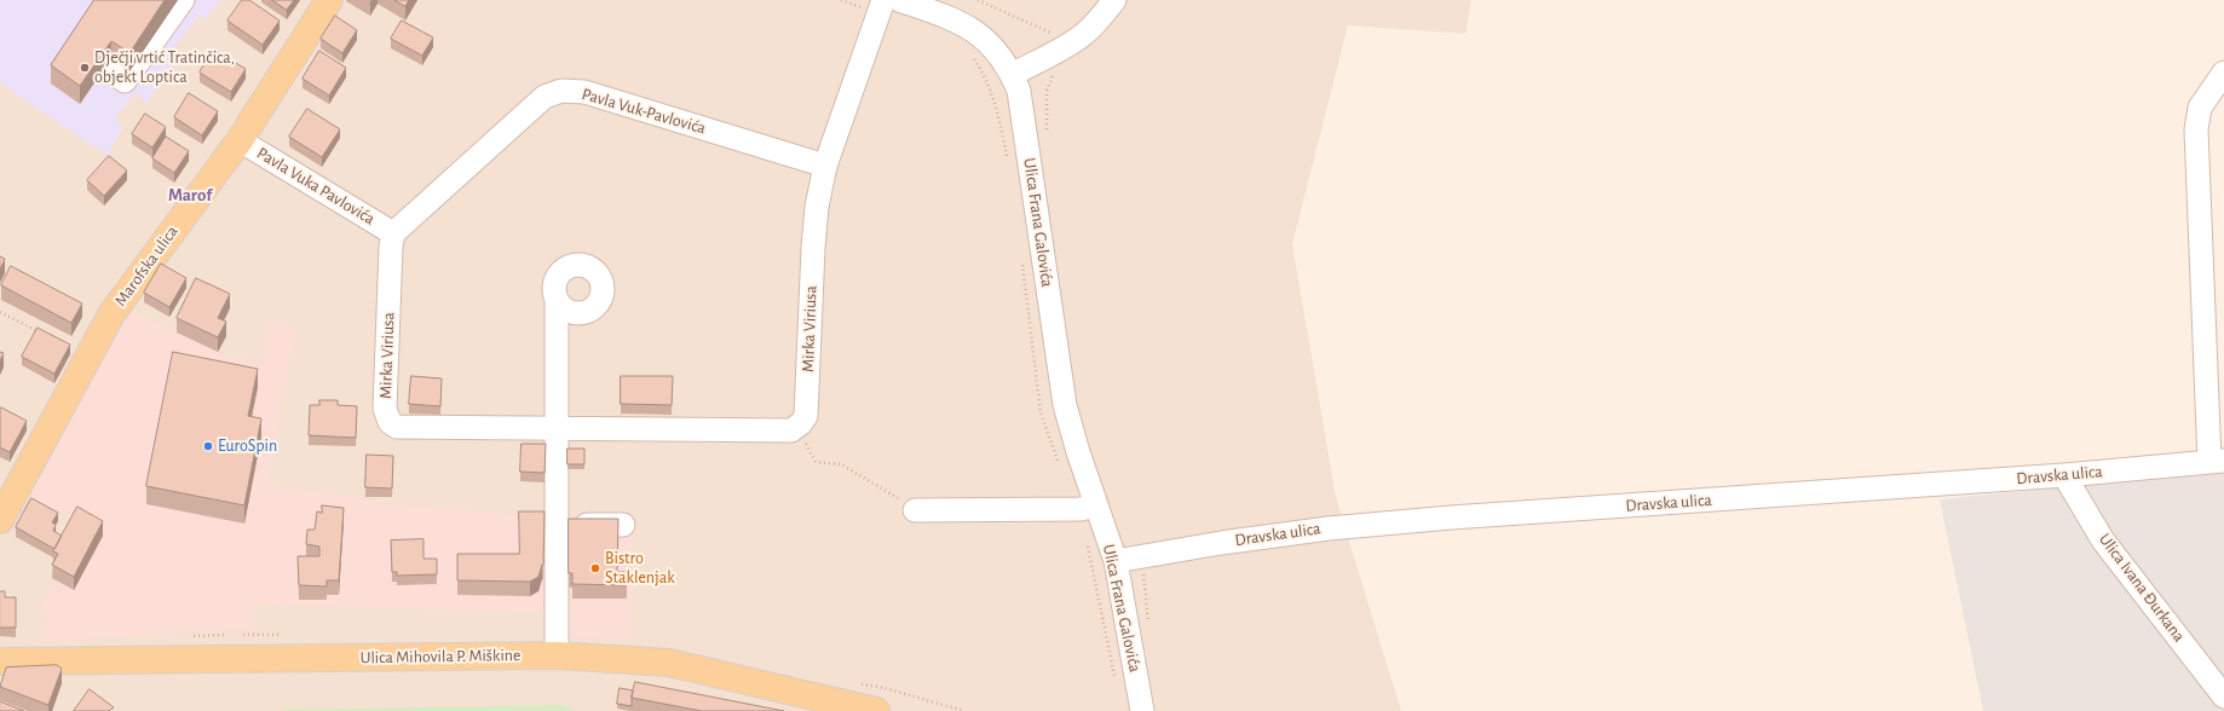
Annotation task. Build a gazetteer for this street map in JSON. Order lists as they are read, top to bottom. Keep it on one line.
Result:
{"streets":{"main road":["Marofska ulica","Ulica Mihovila P. Miškine"],"street":["Pavla Vuk-Pavlovića","Pavla Vuka Pavlovića","Ulica Frana Galovića","Mirka Viriusa","Dravska ulica","Ulica Ivana Đurkana"]},"crossings":[["Pavla Vuk-Pavlovića","Pavla Vuka Pavlovića"],["Pavla Vuk-Pavlovića","Mirka Viriusa"],["Pavla Vuka Pavlovića","Marofska ulica"],["Pavla Vuka Pavlovića","Mirka Viriusa"],["Ulica Frana Galovića","Dravska ulica"],["Dravska ulica","Ulica Ivana Đurkana"]],"districts":["Marof"],"places":["Dječji vrtić Tratinčica, objekt Loptica","EuroSpin","Bistro Staklenjak"]}
